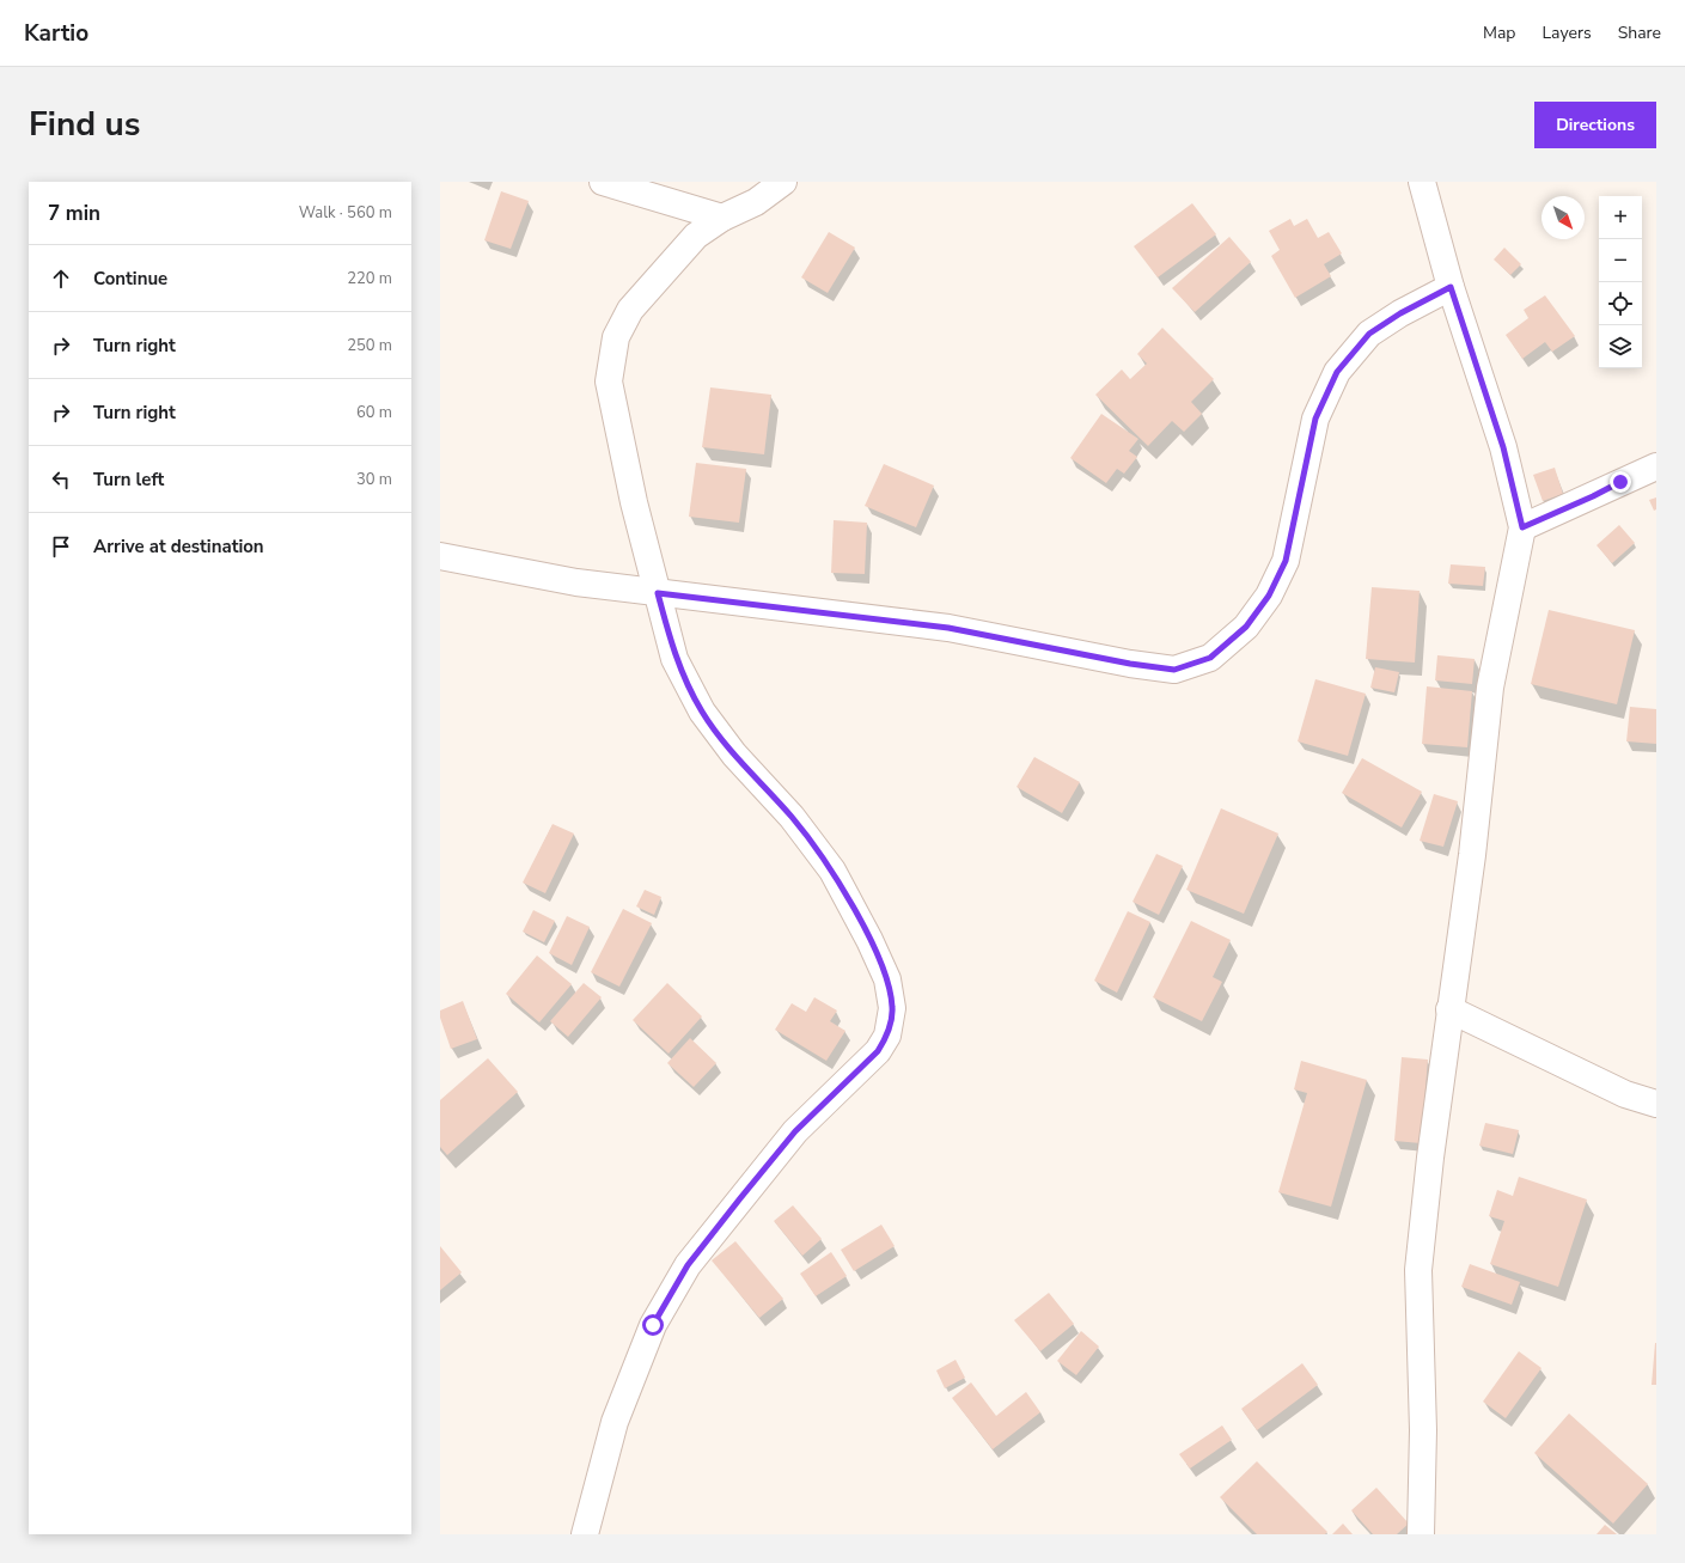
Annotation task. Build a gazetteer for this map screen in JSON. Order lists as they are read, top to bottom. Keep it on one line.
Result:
{"north":"bottom right","page":{"header":"Kartio","nav":["Map","Layers","Share"],"title":"Find us","buttons":"Directions","heading":["7 min","Walk · 560 m"],"map_buttons":["+","−"],"list":[["Continue","220 m"],["Turn right","250 m"],["Turn right","60 m"],["Turn left","30 m"],"Arrive at destination"]}}
